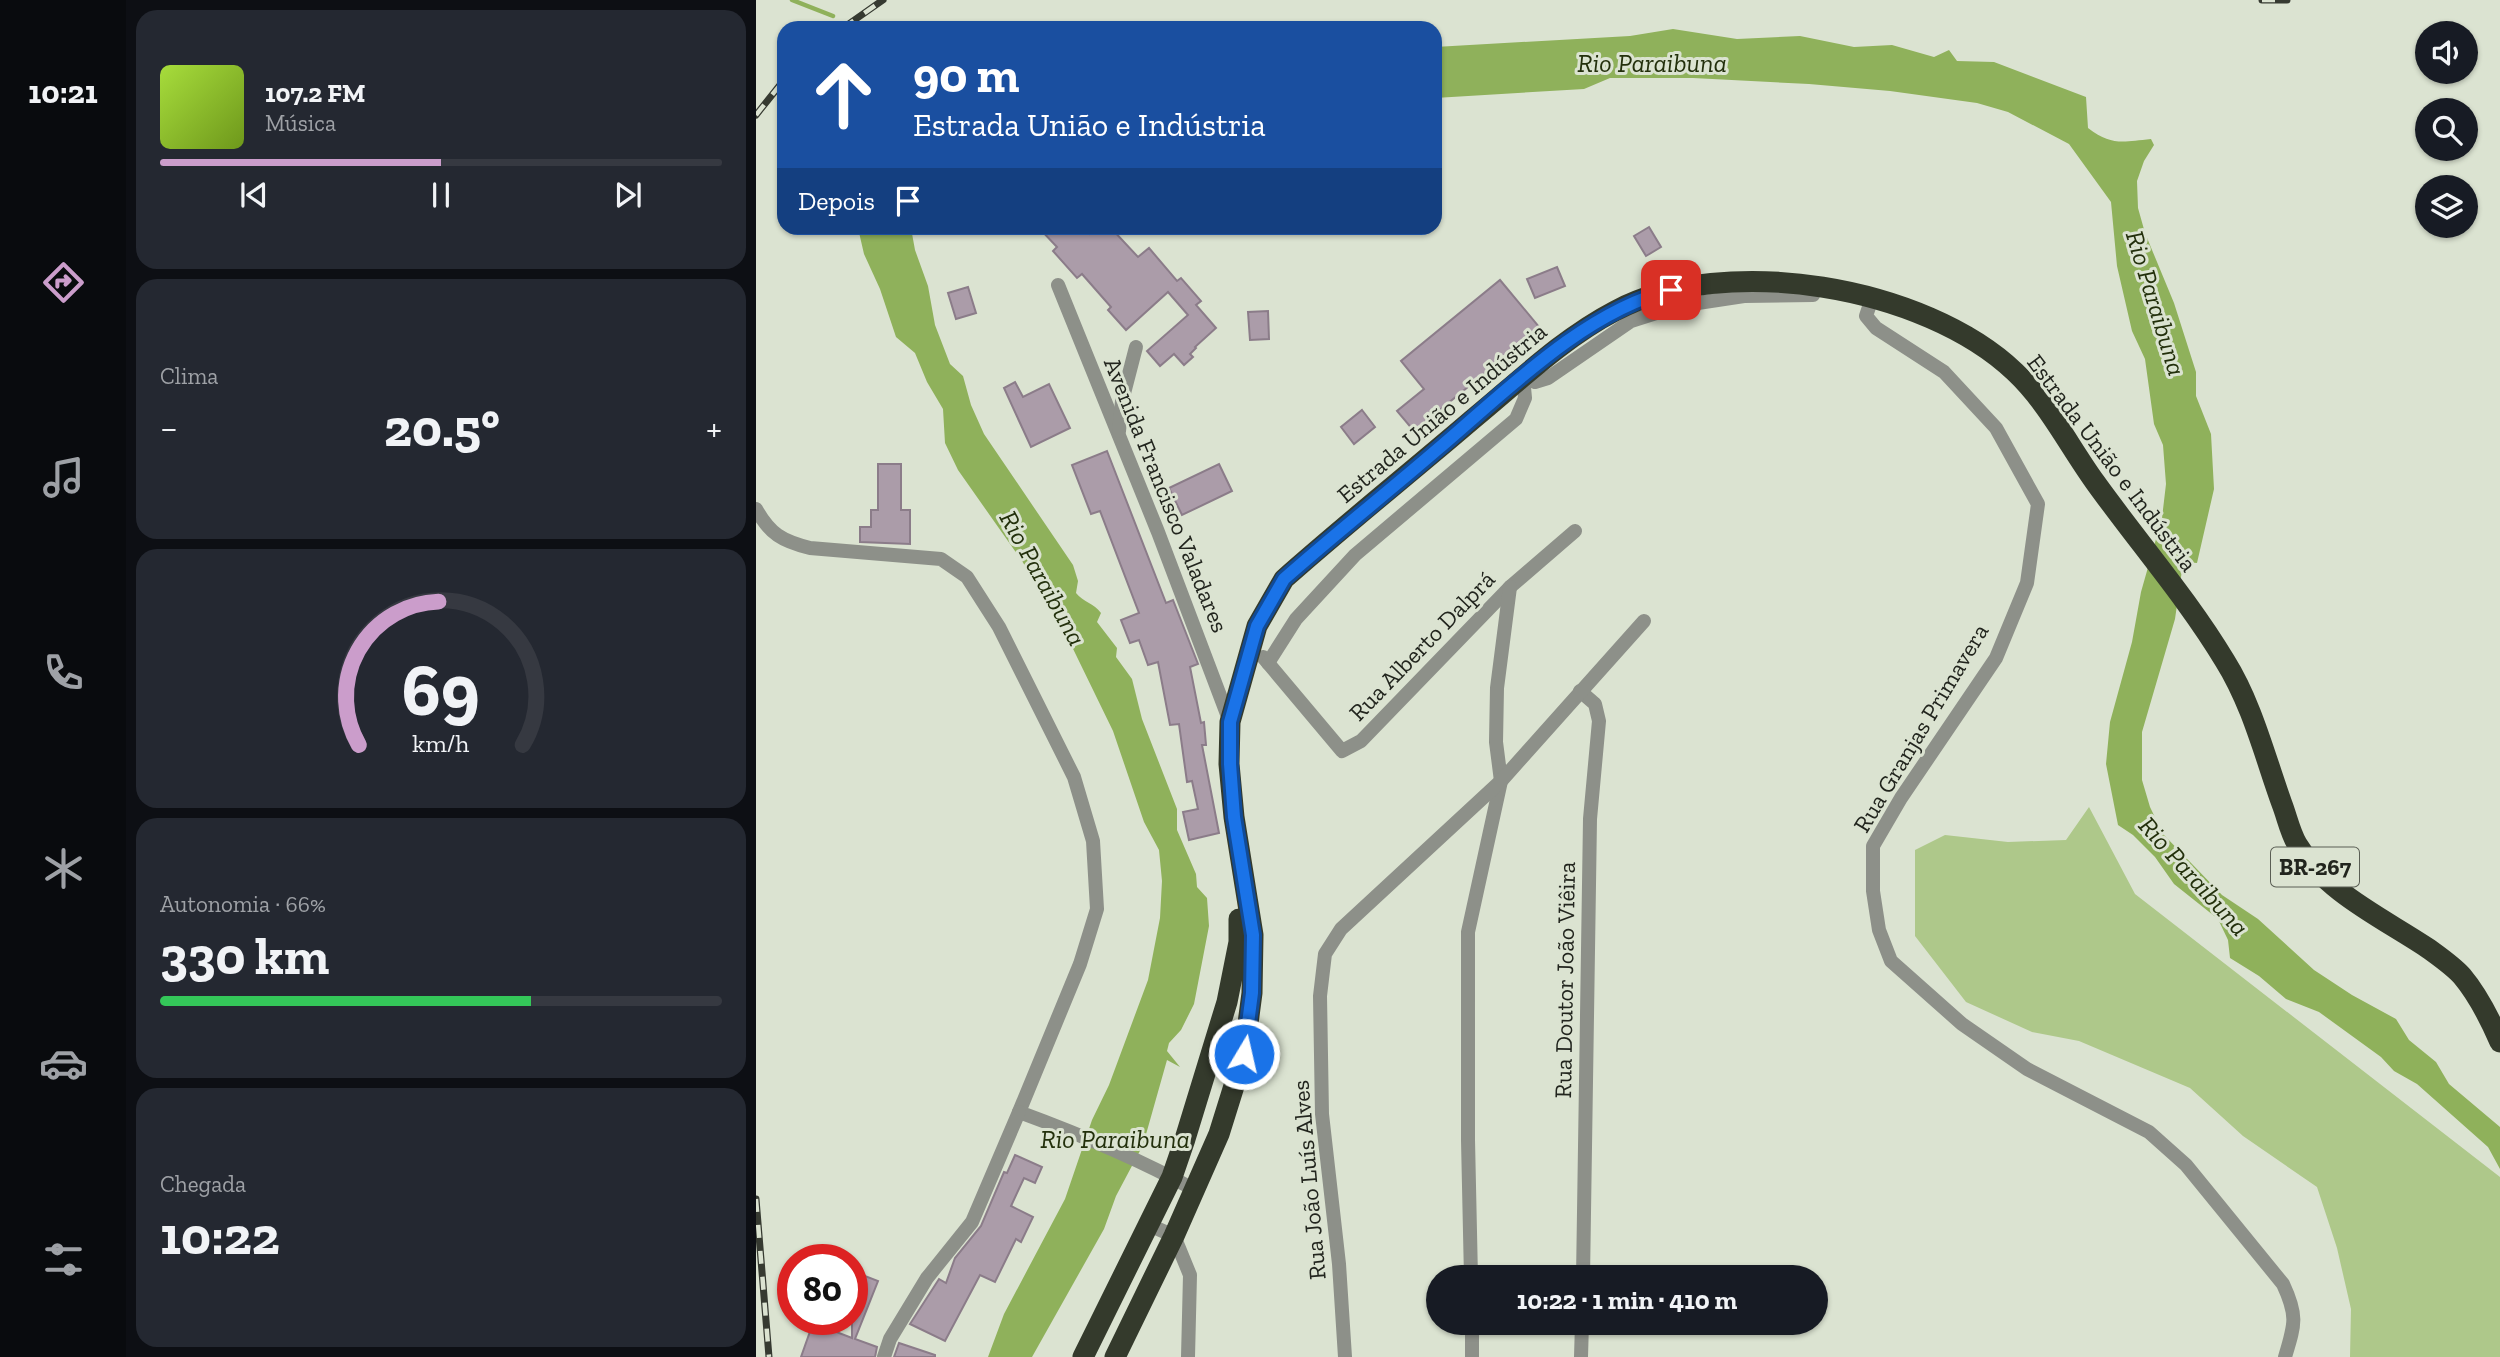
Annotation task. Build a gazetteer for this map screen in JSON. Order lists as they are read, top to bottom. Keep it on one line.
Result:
{"streets":{"highway":["Estrada União e Indústria","BR-267"],"street":["Avenida Francisco Valadares","Rua Alberto Dalprá","Rua Granjas Primavera","Rua Doutor João Viêira","Rua João Luís Alves"]},"crossings":[["Estrada União e Indústria","Avenida Francisco Valadares"],["Estrada União e Indústria","Rua Alberto Dalprá"],["Estrada União e Indústria","Rua Granjas Primavera"],["Estrada União e Indústria","BR-267"],["Rua Doutor João Viêira","Rua João Luís Alves"]],"water":["Rio Paraibuna"],"page":{"tabs":"10:21","turn":["90 m","Estrada União e Indústria"],"song":["107.2 FM","Música"],"then":"Depois","tile":["Clima",["Autonomia · 66%","330 km"],["Chegada","10:22"]],"heat":["−","20.5°","+"],"limit":"80","trip":"10:22 · 1 min · 410 m","gauge":["69","km/h"]}}
